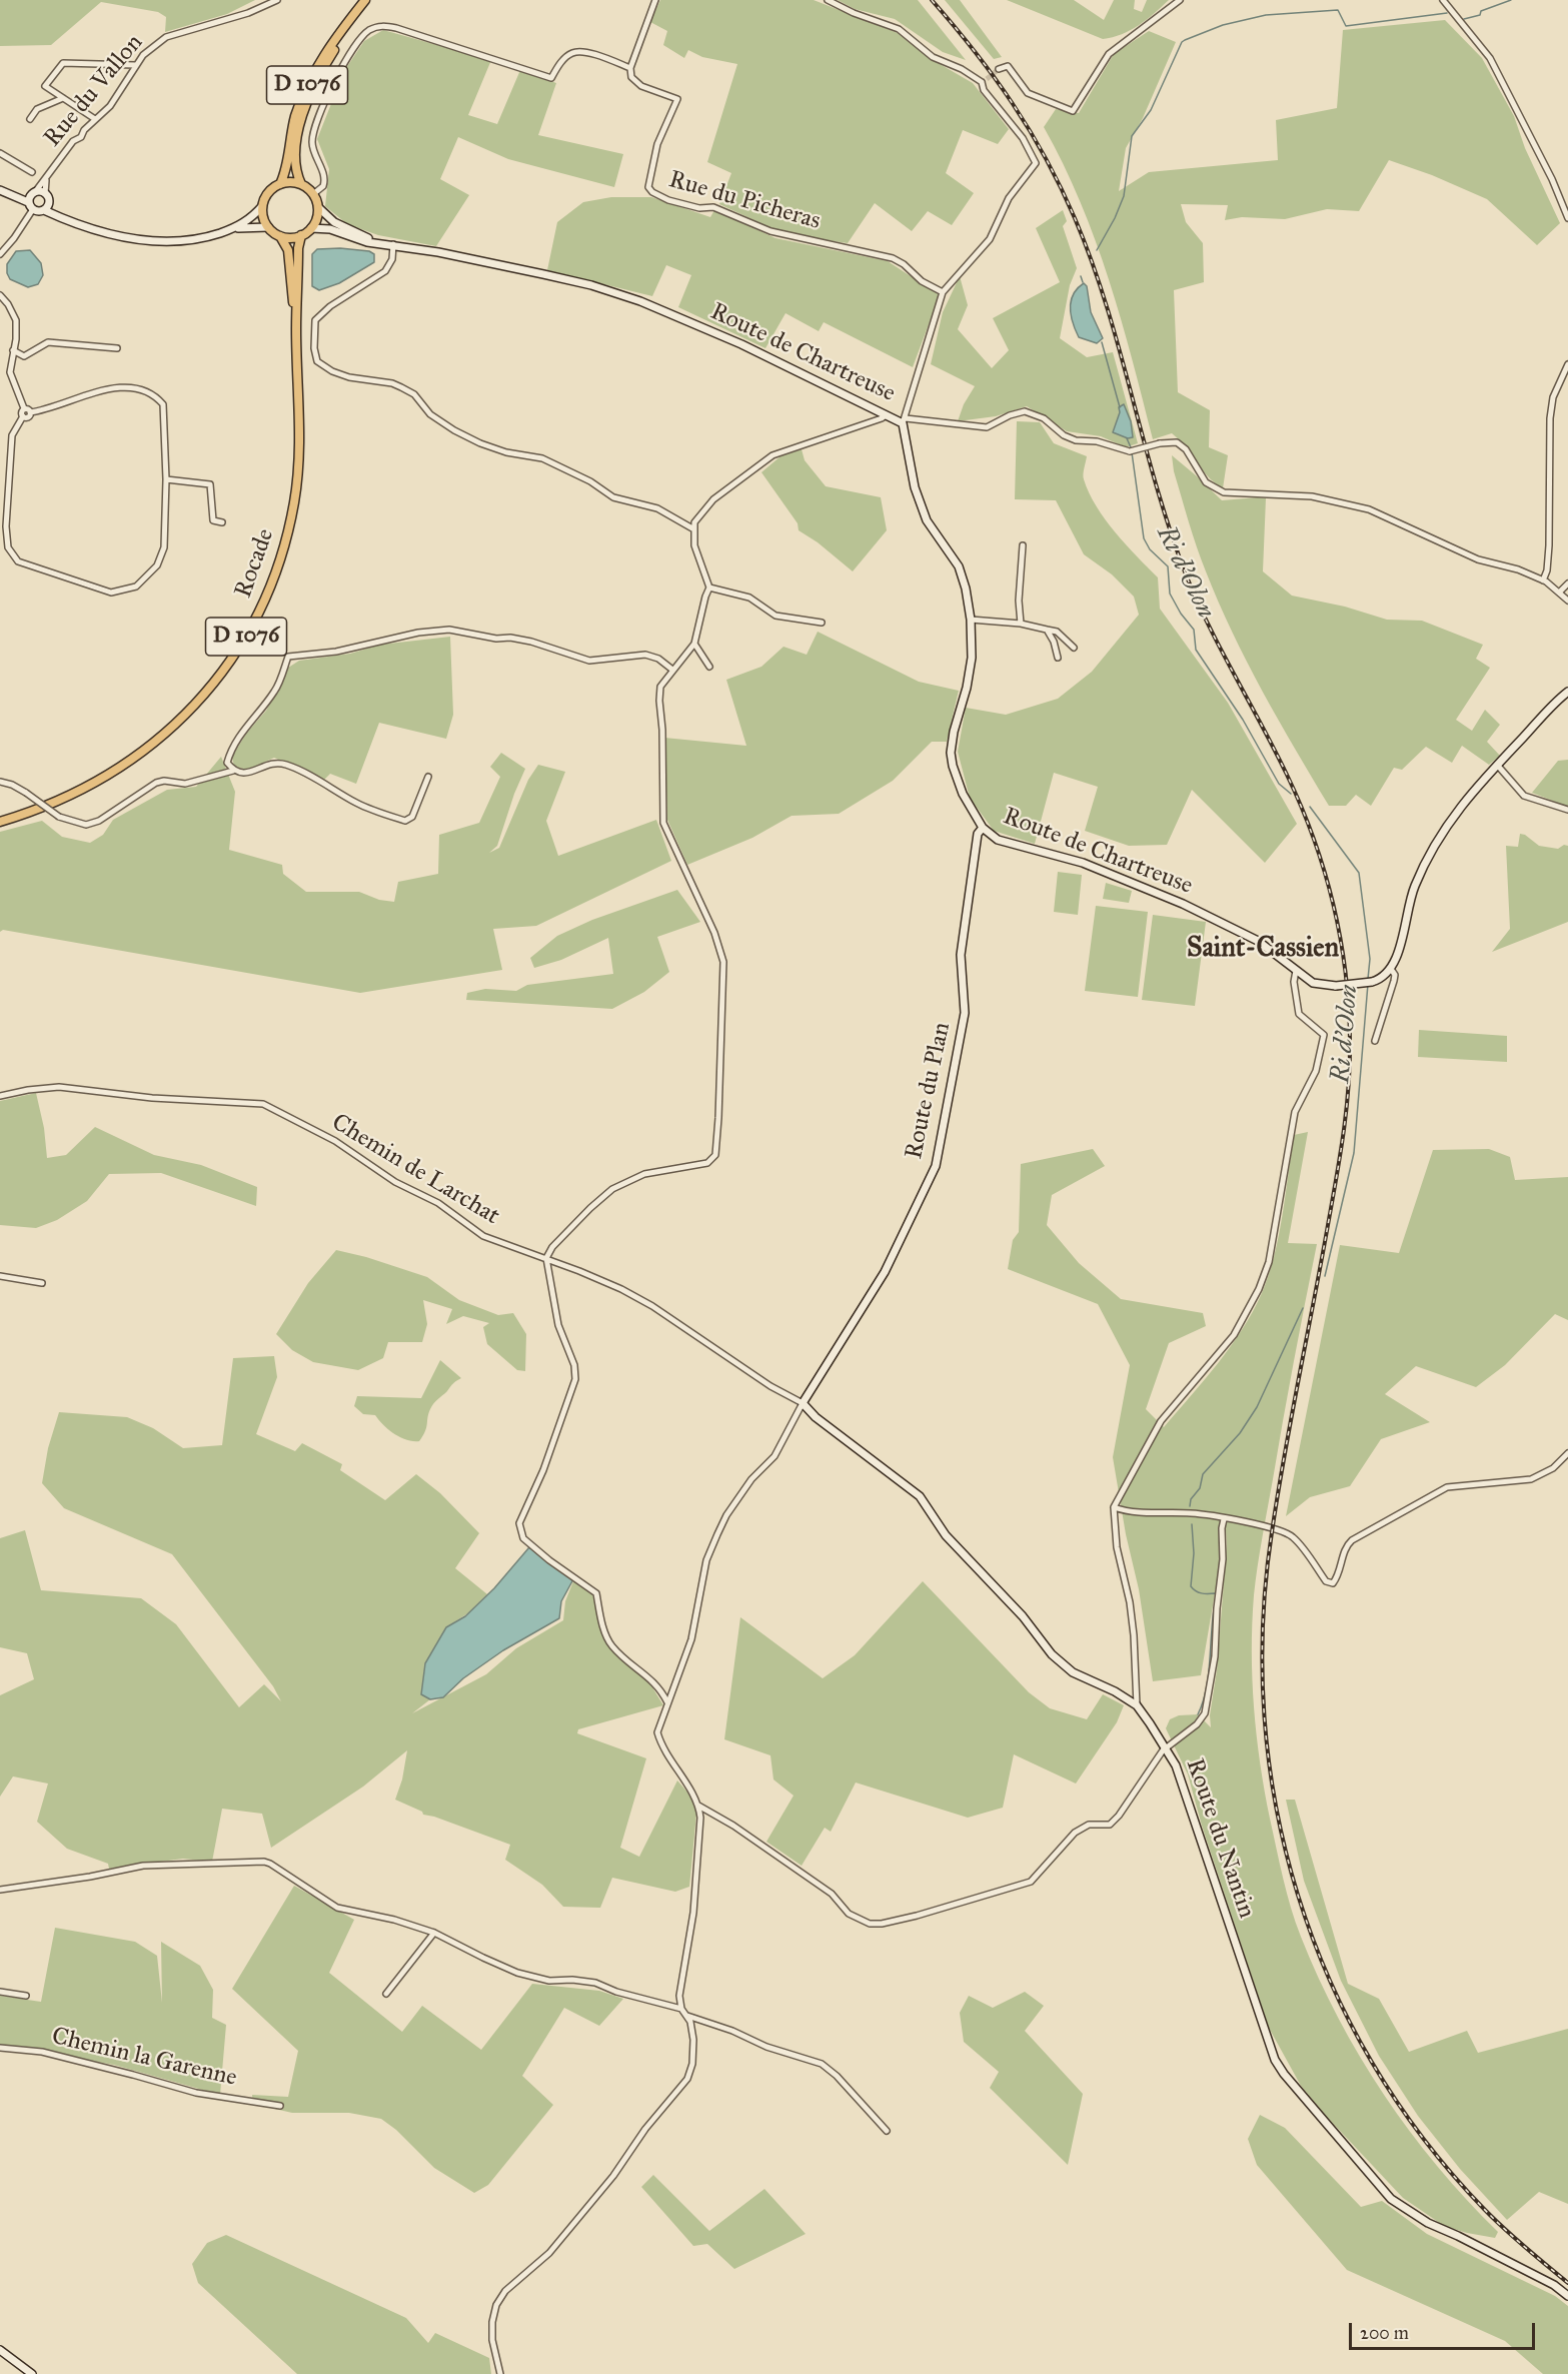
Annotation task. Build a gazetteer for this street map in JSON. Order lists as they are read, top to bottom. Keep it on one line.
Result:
{"streets":{"main road":["D 1076","Route de Chartreuse","Rocade","Route du Plan","Route du Nantin"],"street":["Rue du Vallon","Rue du Picheras","Chemin de Larchat","Chemin la Garenne"]},"crossings":[["D 1076","Rue du Picheras"],["D 1076","Route de Chartreuse"],["D 1076","Rocade"],["Rue du Picheras","Route de Chartreuse"],["Rue du Picheras","Rocade"],["Route de Chartreuse","Rocade"],["Route de Chartreuse","Route du Plan"],["Route du Plan","Chemin de Larchat"],["Route du Plan","Route du Nantin"],["Chemin de Larchat","Route du Nantin"]],"districts":["Saint-Cassien"],"water":["Ri d'Olon"],"scale_bar":"200 m"}
